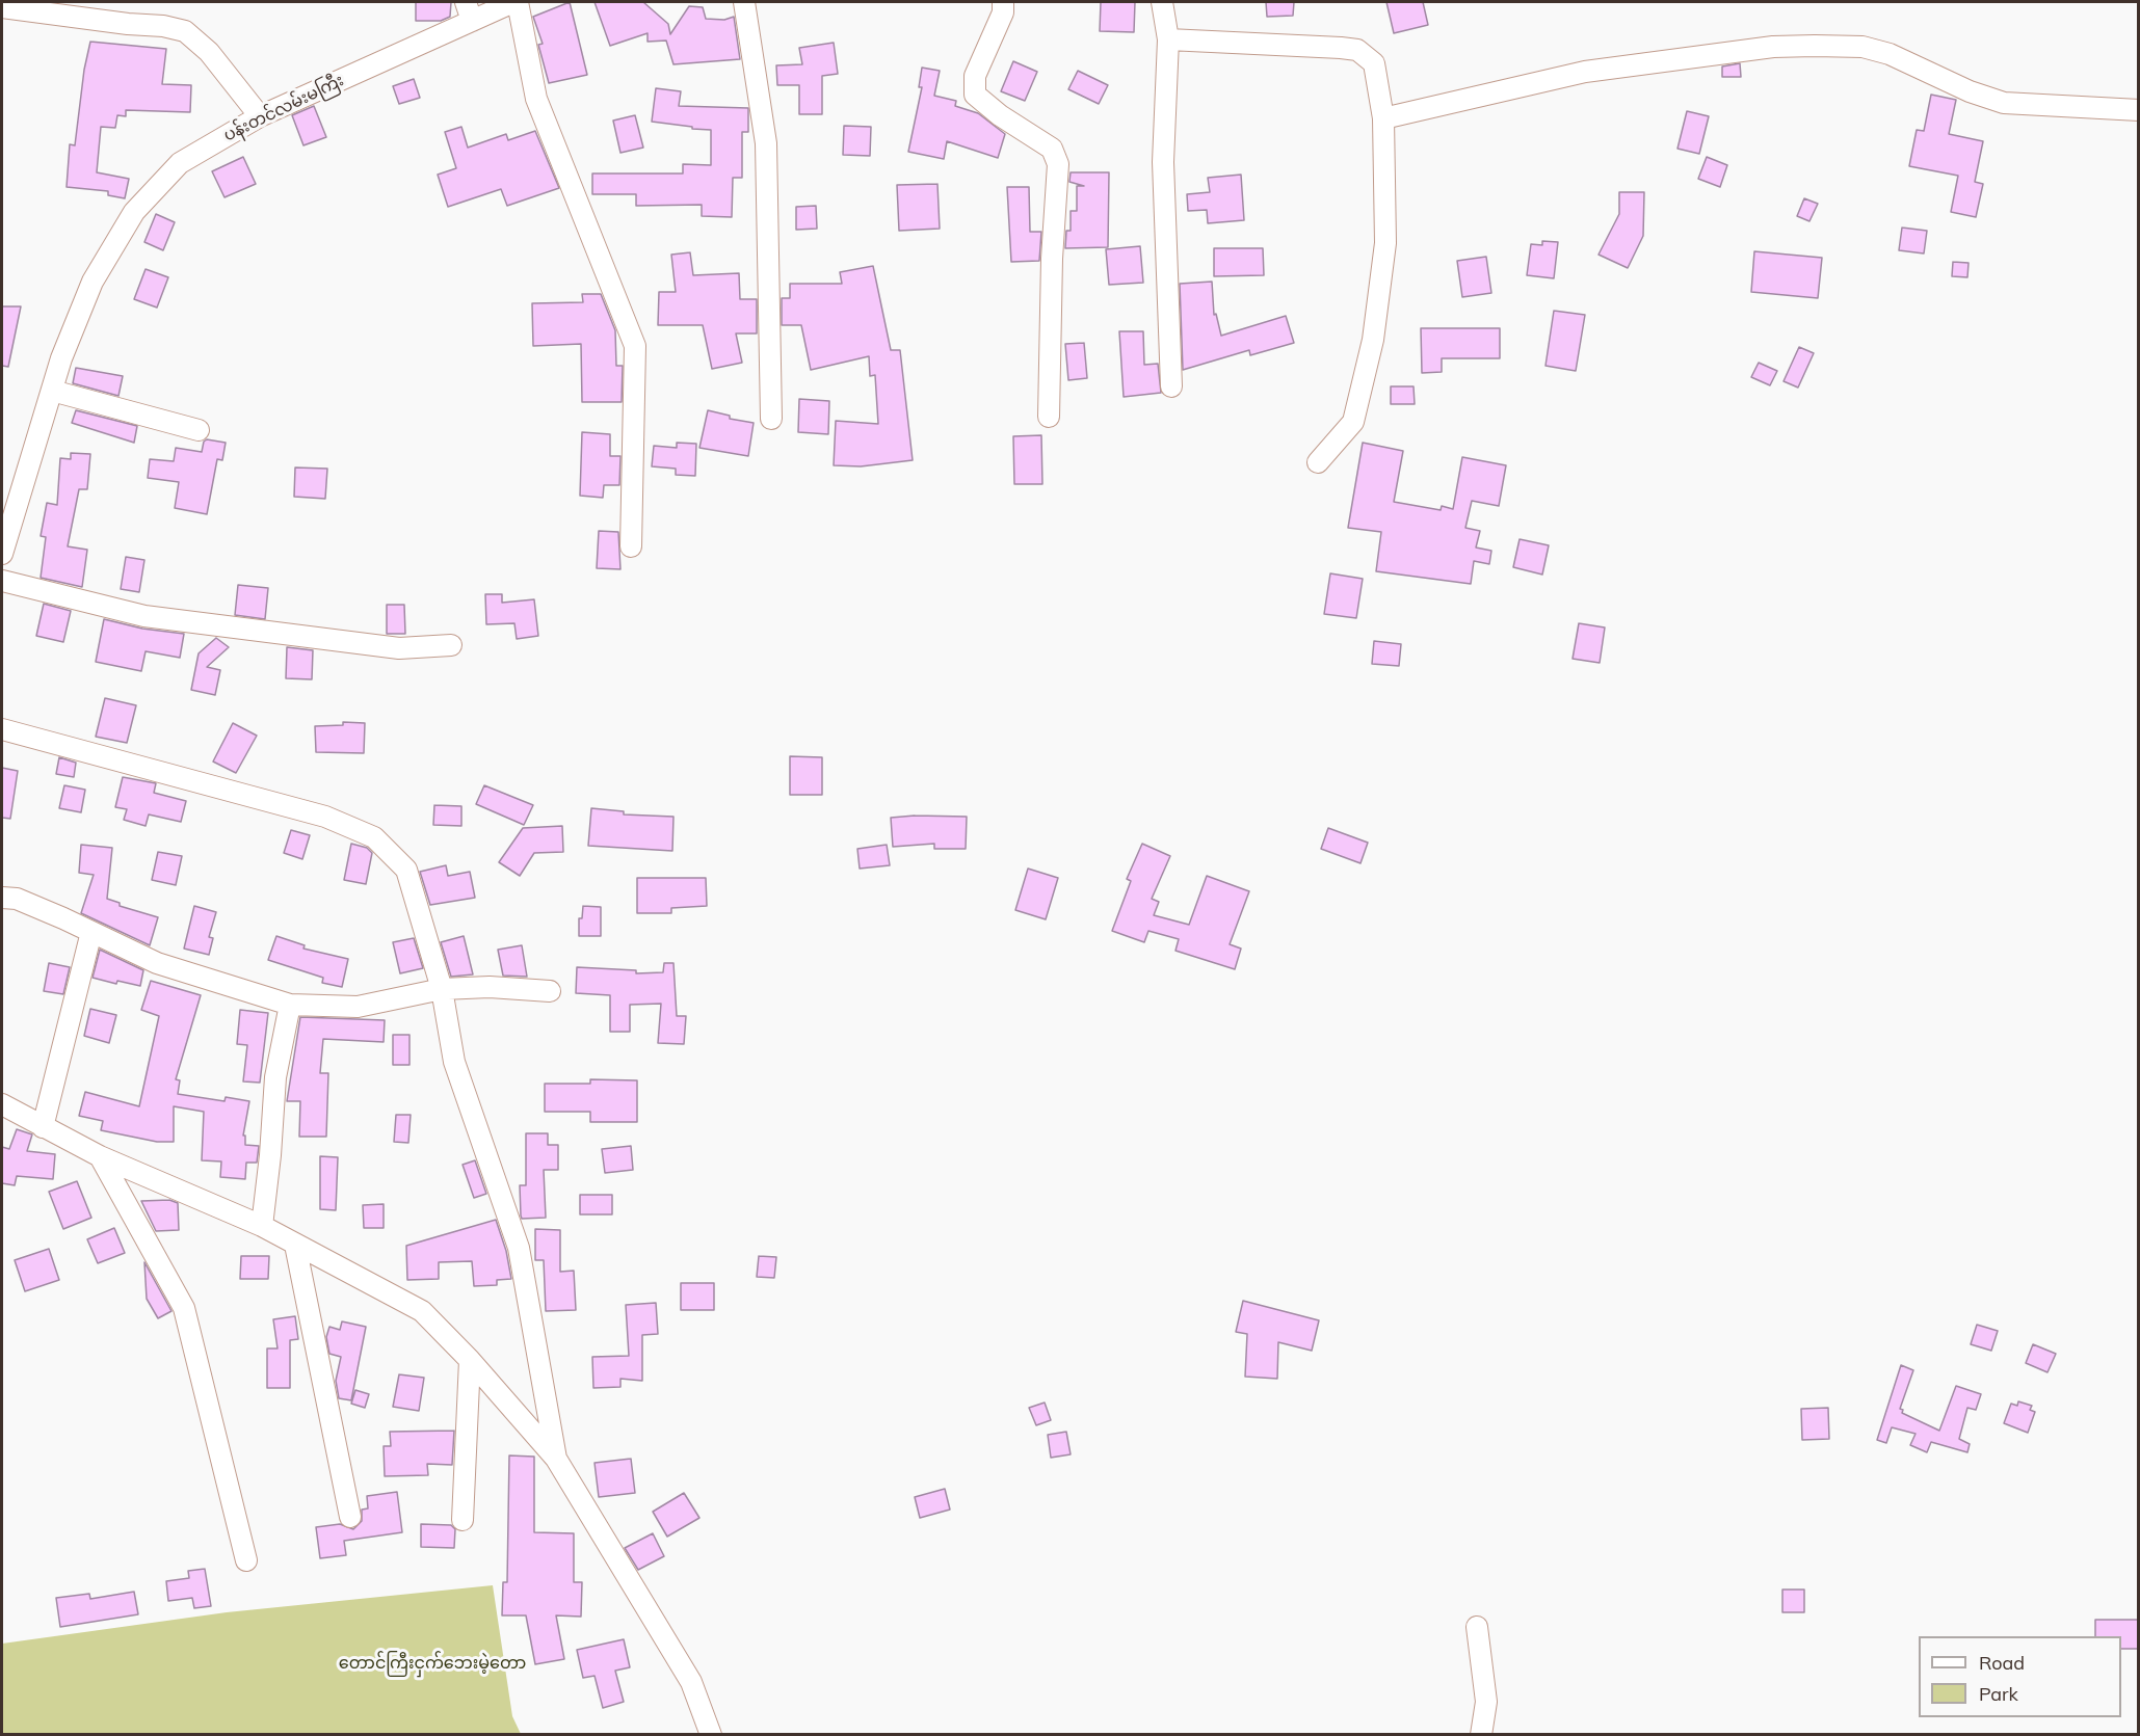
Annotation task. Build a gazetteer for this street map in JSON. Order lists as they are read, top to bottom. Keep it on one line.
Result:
{"streets":{"street":["ပန်းတင်လမ်းမကြီး"]},"parks":["တောင်ကြီးငှက်ဘေးမဲ့တော"],"legend":["Road","Park"]}
